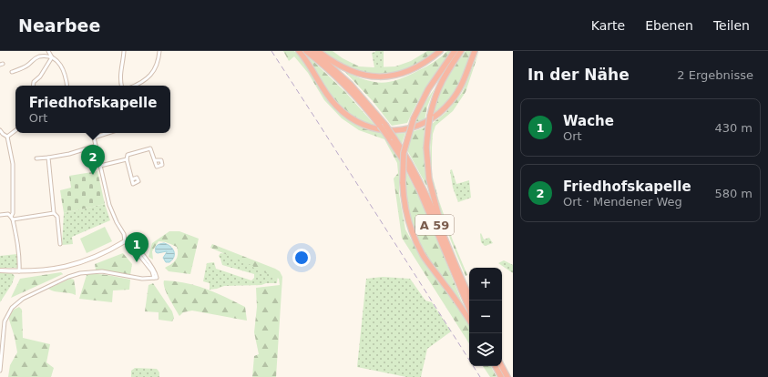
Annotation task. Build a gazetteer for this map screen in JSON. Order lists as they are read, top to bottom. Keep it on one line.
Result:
{"streets":{"highway":["A 59"]},"page":{"header":"Nearbee","nav":["Karte","Ebenen","Teilen"],"heading":["In der Nähe","2 Ergebnisse"],"popup":["Friedhofskapelle","Ort"],"list":[{"mark":"1","name":"Wache","note":"Ort","value":"430 m"},{"mark":"2","name":"Friedhofskapelle","note":"Ort · Mendener Weg","value":"580 m"}],"pins":["2","1"],"map_buttons":["+","−"]}}
